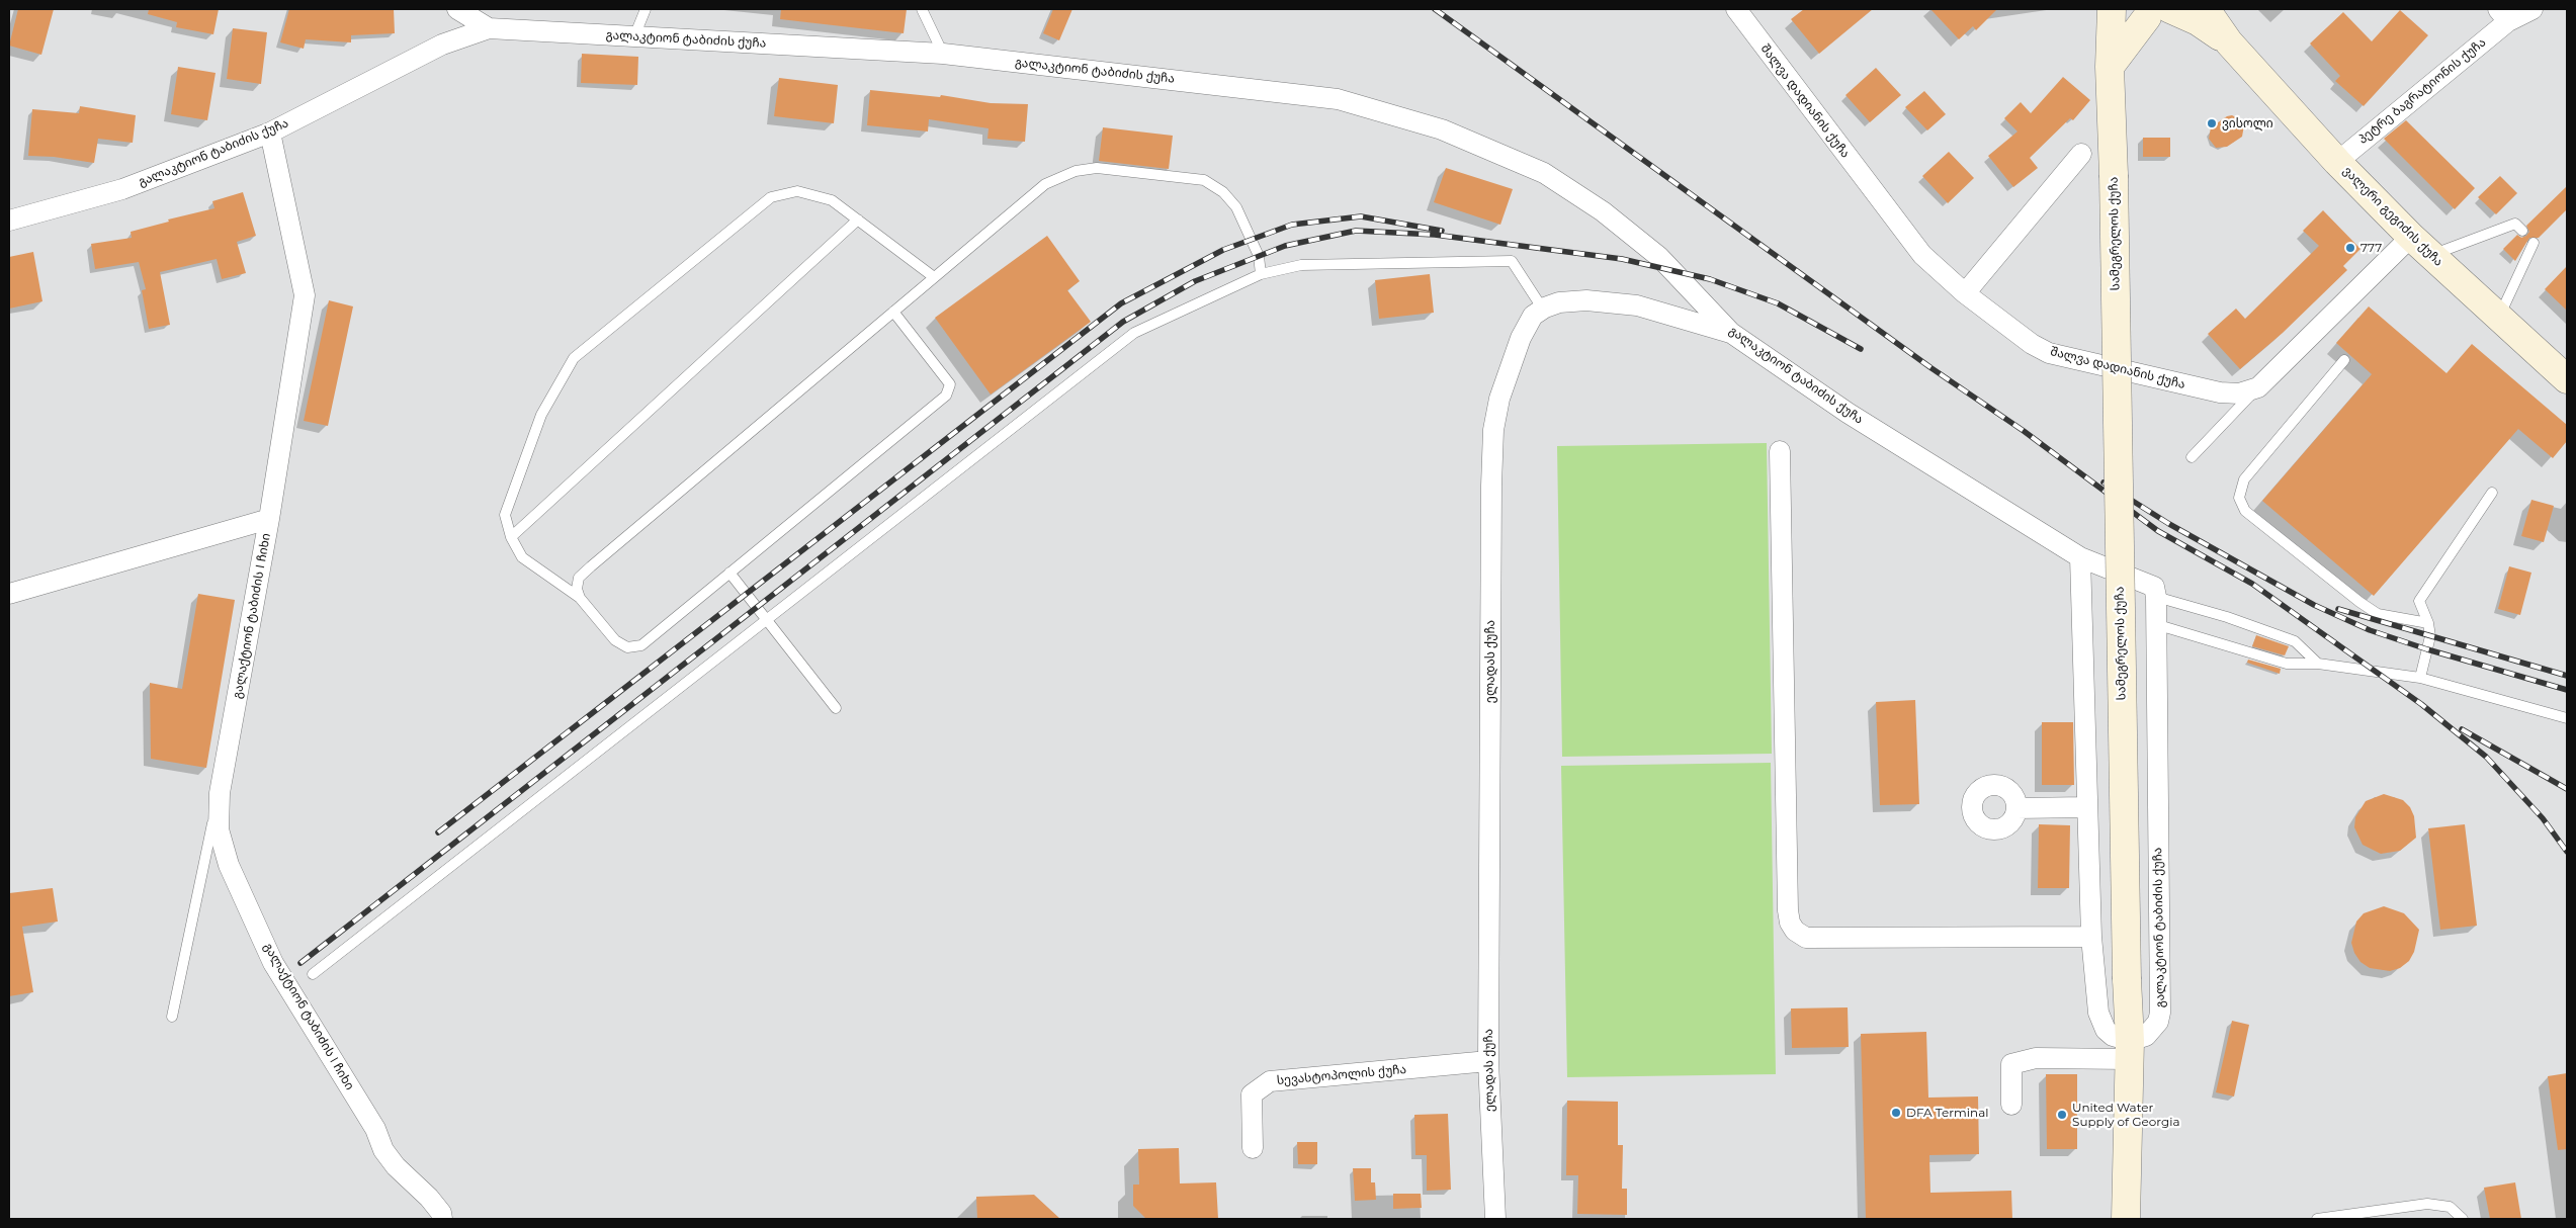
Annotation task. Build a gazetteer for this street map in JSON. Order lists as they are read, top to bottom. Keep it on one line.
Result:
{"streets":{"main road":["ვალერი გეგიძის ქუჩა","სამეგრელოს ქუჩა"],"street":["გალაკტიონ ტაბიძის ქუჩა","პეტრე ბაგრატიონის ქუჩა","შალვა დადიანის ქუჩა","გალაქტიონ ტაბიძის I ჩიხი","ელადას ქუჩა","სევასტოპოლის ქუჩა"]},"crossings":[["გალაკტიონ ტაბიძის ქუჩა","სამეგრელოს ქუჩა"],["გალაკტიონ ტაბიძის ქუჩა","გალაქტიონ ტაბიძის I ჩიხი"],["პეტრე ბაგრატიონის ქუჩა","ვალერი გეგიძის ქუჩა"],["ელადას ქუჩა","სევასტოპოლის ქუჩა"]],"places":["ვისოლი","777","DFA Terminal","United Water Supply of Georgia"]}
